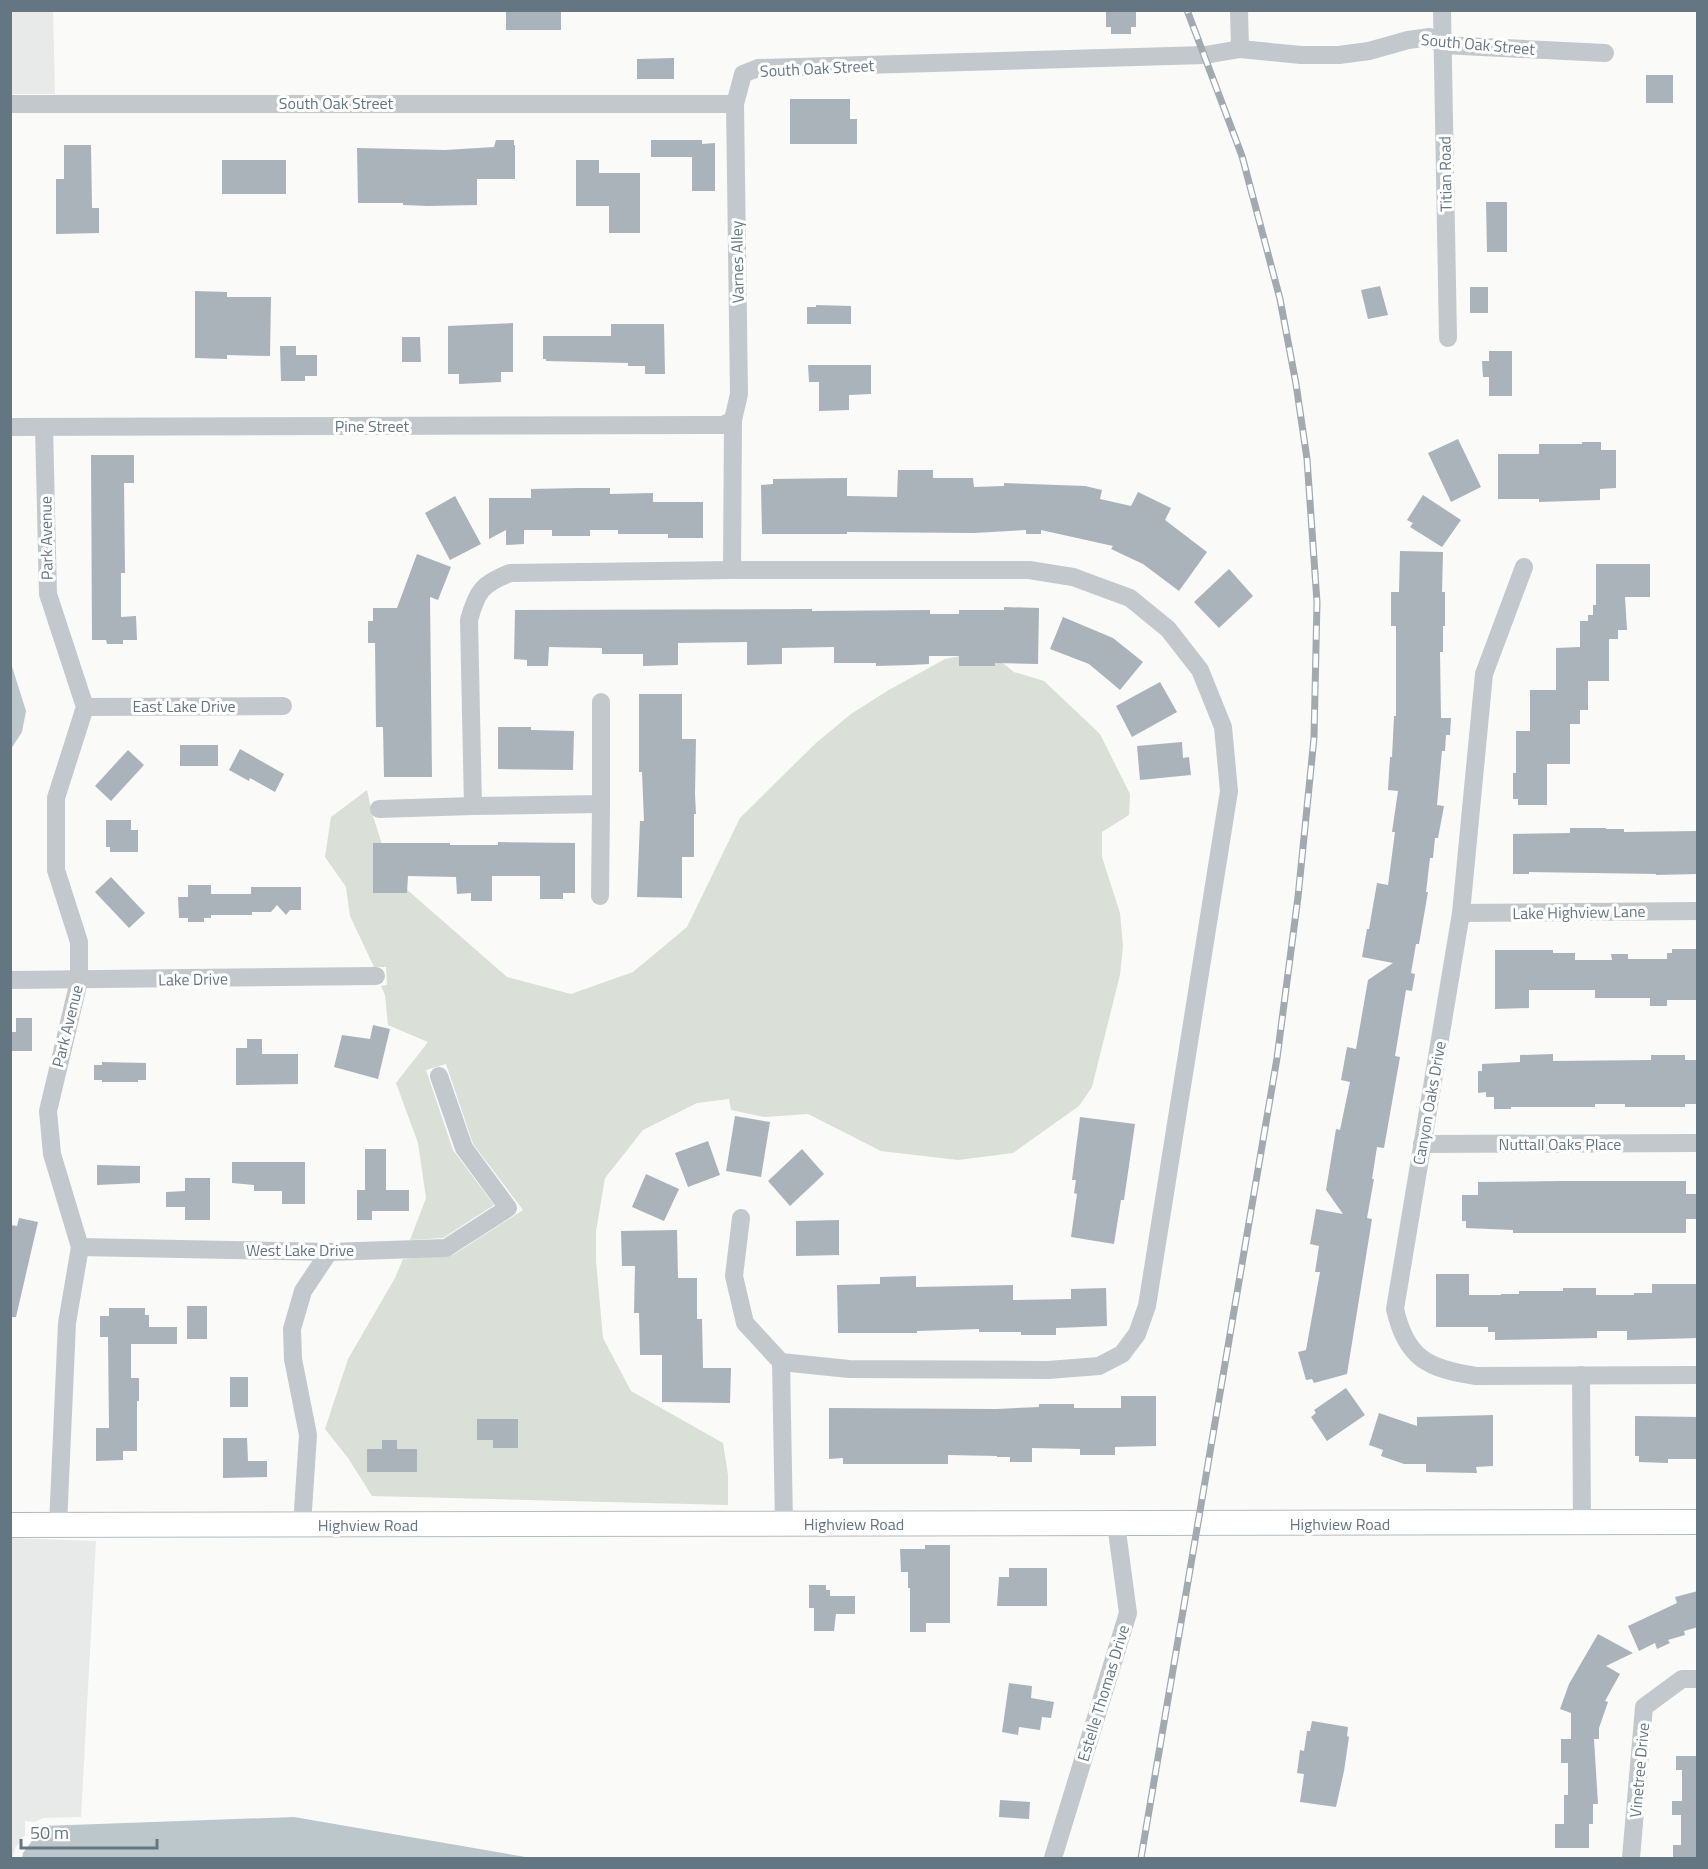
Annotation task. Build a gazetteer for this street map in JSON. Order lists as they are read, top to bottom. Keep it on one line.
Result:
{"streets":{"street":["South Oak Street","Titian Road","Varnes Alley","Pine Street","Park Avenue","East Lake Drive","Lake Highview Lane","Lake Drive","Canyon Oaks Drive","Nuttall Oaks Place","West Lake Drive","Highview Road","Estelle Thomas Drive","Vinetree Drive"]},"crossings":[["South Oak Street","Titian Road"],["South Oak Street","Varnes Alley"],["Varnes Alley","Pine Street"],["Pine Street","Park Avenue"],["Park Avenue","East Lake Drive"],["Park Avenue","Lake Drive"],["Park Avenue","West Lake Drive"],["Park Avenue","Highview Road"],["Lake Highview Lane","Canyon Oaks Drive"],["Canyon Oaks Drive","Nuttall Oaks Place"],["Highview Road","Estelle Thomas Drive"]],"scale_bar":"50 m"}
